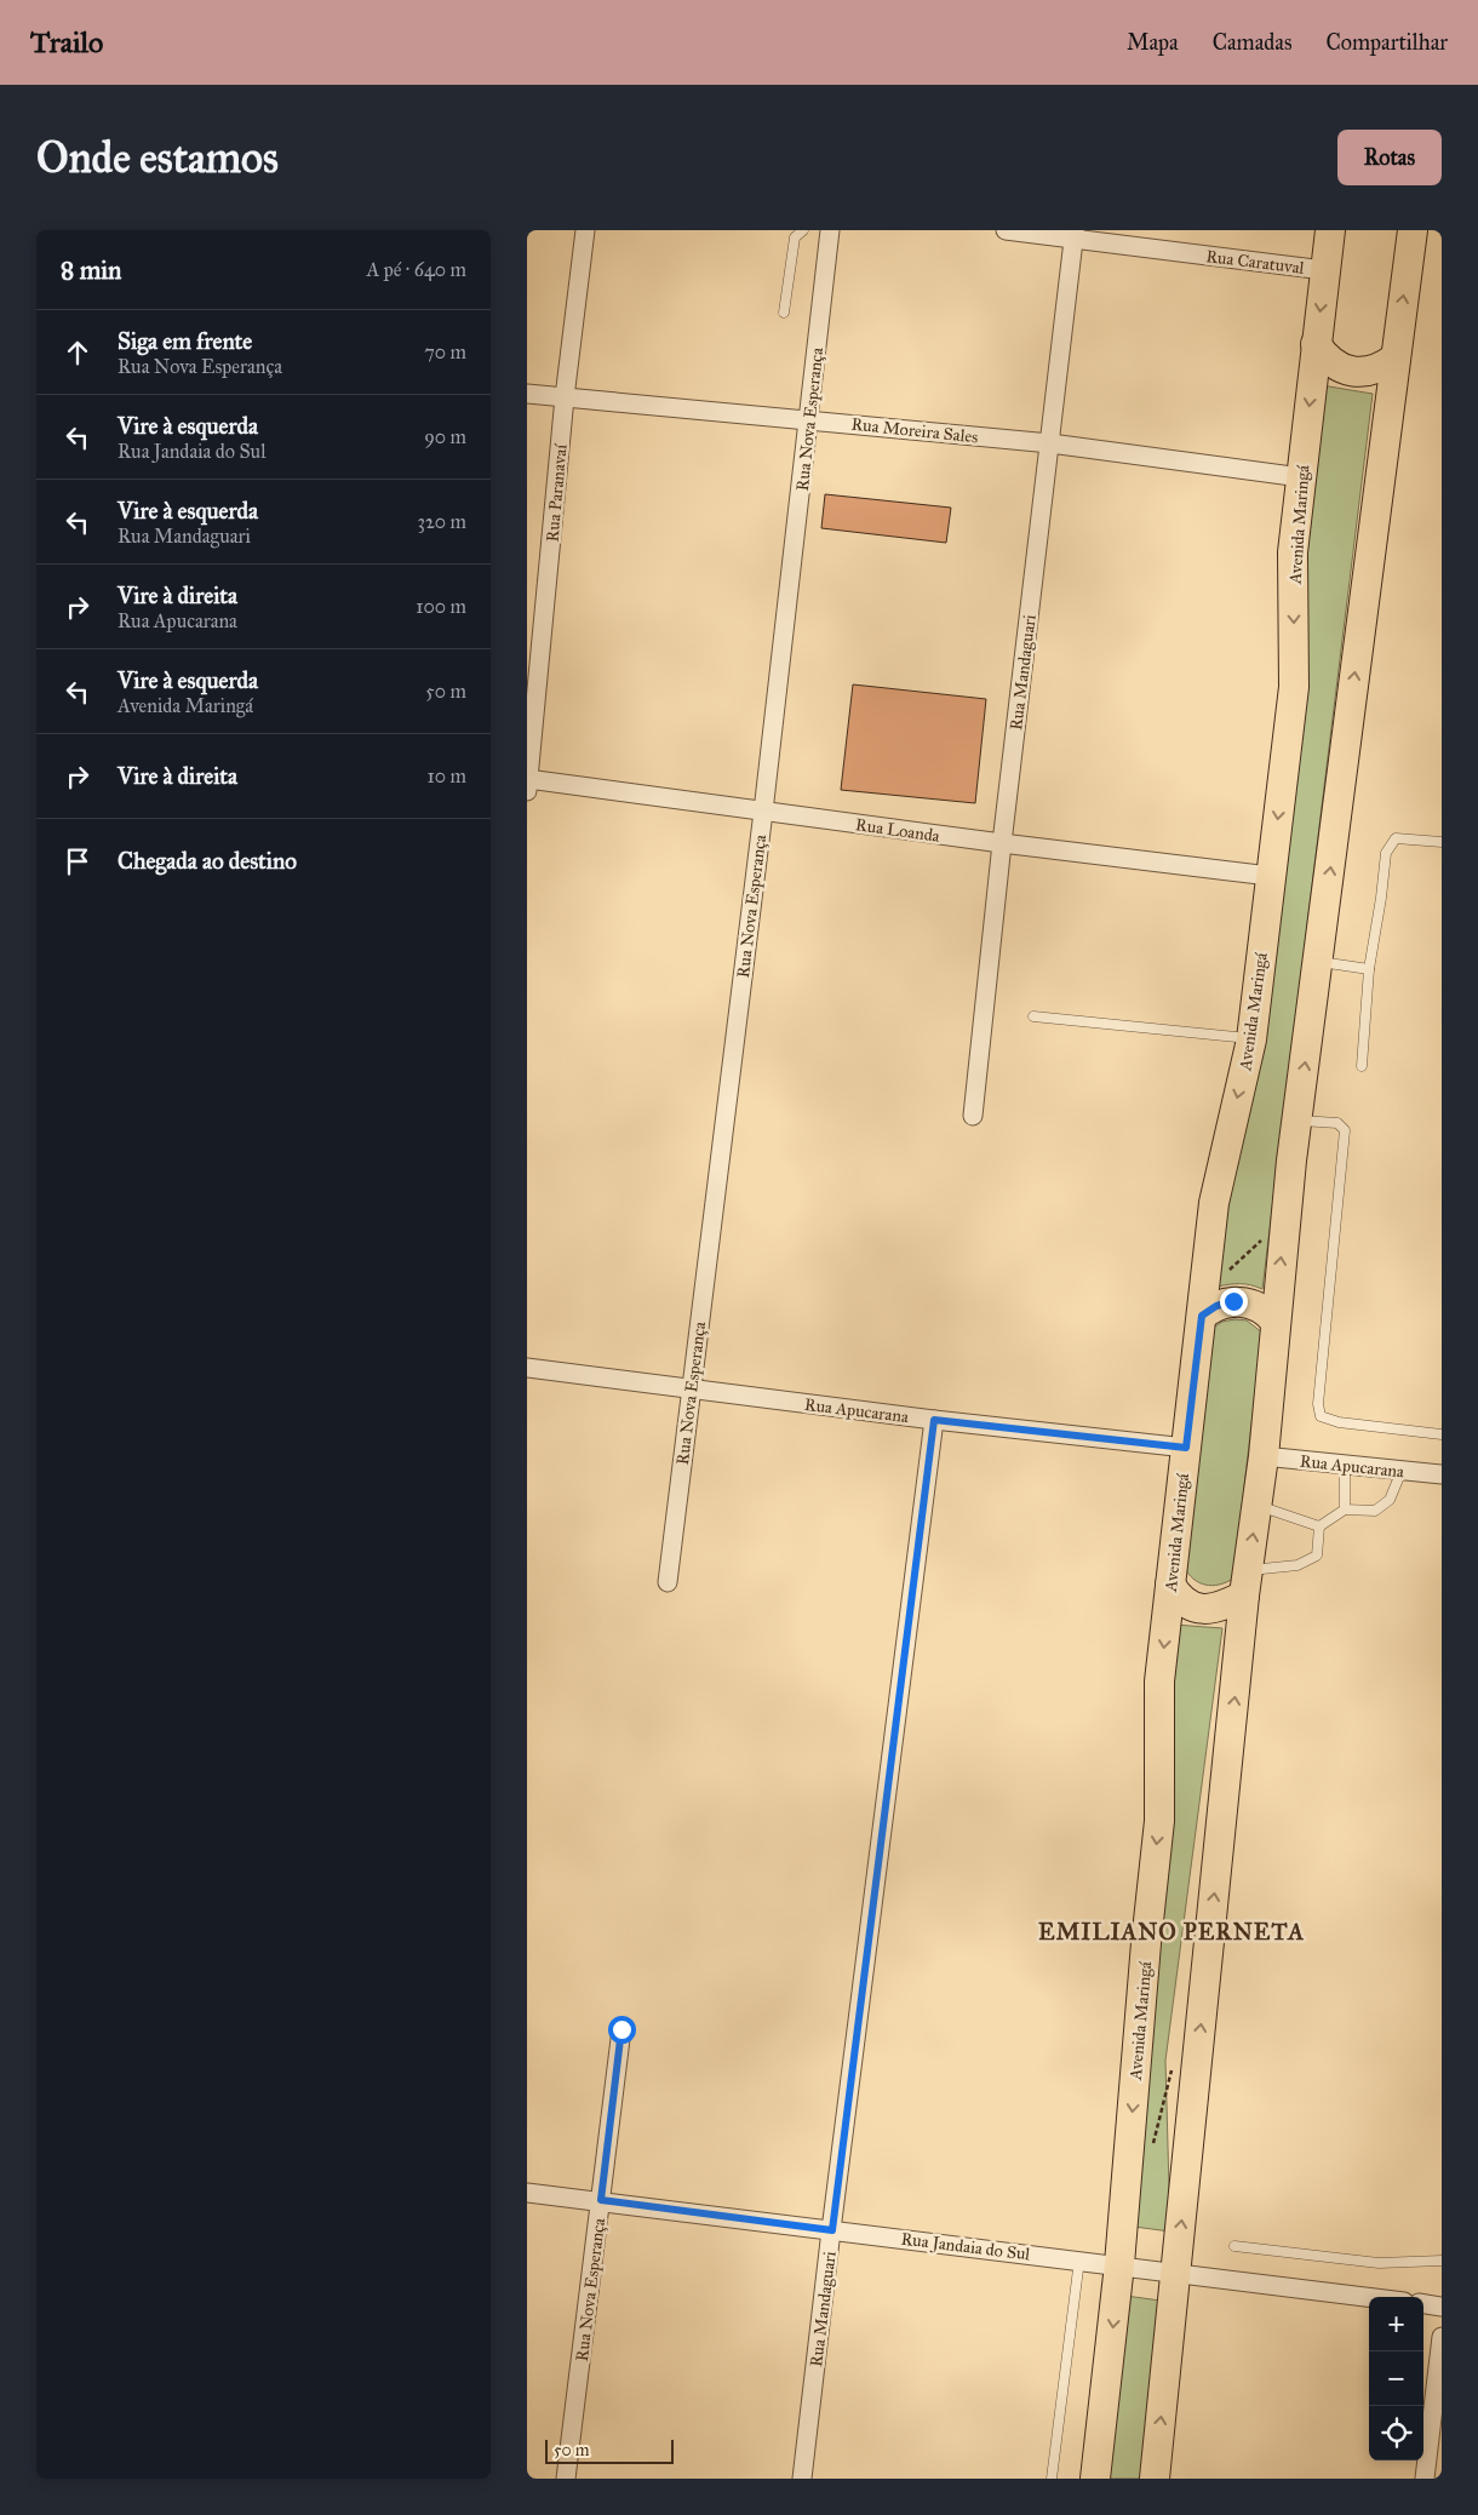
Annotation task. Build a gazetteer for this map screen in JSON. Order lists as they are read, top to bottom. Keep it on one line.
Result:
{"streets":{"main road":["Avenida Maringá"],"street":["Rua Caratuval","Rua Nova Esperança","Rua Moreira Sales","Rua Paranavaí","Rua Mandaguari","Rua Loanda","Rua Apucarana","Rua Jandaia do Sul"]},"crossings":[["Rua Caratuval","Avenida Maringá"],["Rua Caratuval","Rua Mandaguari"],["Rua Nova Esperança","Rua Moreira Sales"],["Rua Nova Esperança","Rua Loanda"],["Rua Nova Esperança","Rua Apucarana"],["Rua Nova Esperança","Rua Jandaia do Sul"],["Rua Moreira Sales","Rua Paranavaí"],["Rua Moreira Sales","Avenida Maringá"],["Rua Moreira Sales","Rua Mandaguari"],["Rua Paranavaí","Rua Loanda"],["Avenida Maringá","Rua Loanda"],["Avenida Maringá","Rua Apucarana"],["Avenida Maringá","Rua Jandaia do Sul"],["Rua Mandaguari","Rua Loanda"],["Rua Mandaguari","Rua Apucarana"],["Rua Mandaguari","Rua Jandaia do Sul"]],"districts":["EMILIANO PERNETA"],"scale_bar":"50 m","page":{"header":"Trailo","nav":["Mapa","Camadas","Compartilhar"],"buttons":"Rotas","title":"Onde estamos","heading":["8 min","A pé · 640 m"],"list":[["Siga em frente","Rua Nova Esperança","70 m"],["Vire à esquerda","Rua Jandaia do Sul","90 m"],["Vire à esquerda","Rua Mandaguari","320 m"],["Vire à direita","Rua Apucarana","100 m"],["Vire à esquerda","Avenida Maringá","50 m"],["Vire à direita","10 m"],"Chegada ao destino"],"map_buttons":["+","−"],"scale":"50 m"}}
